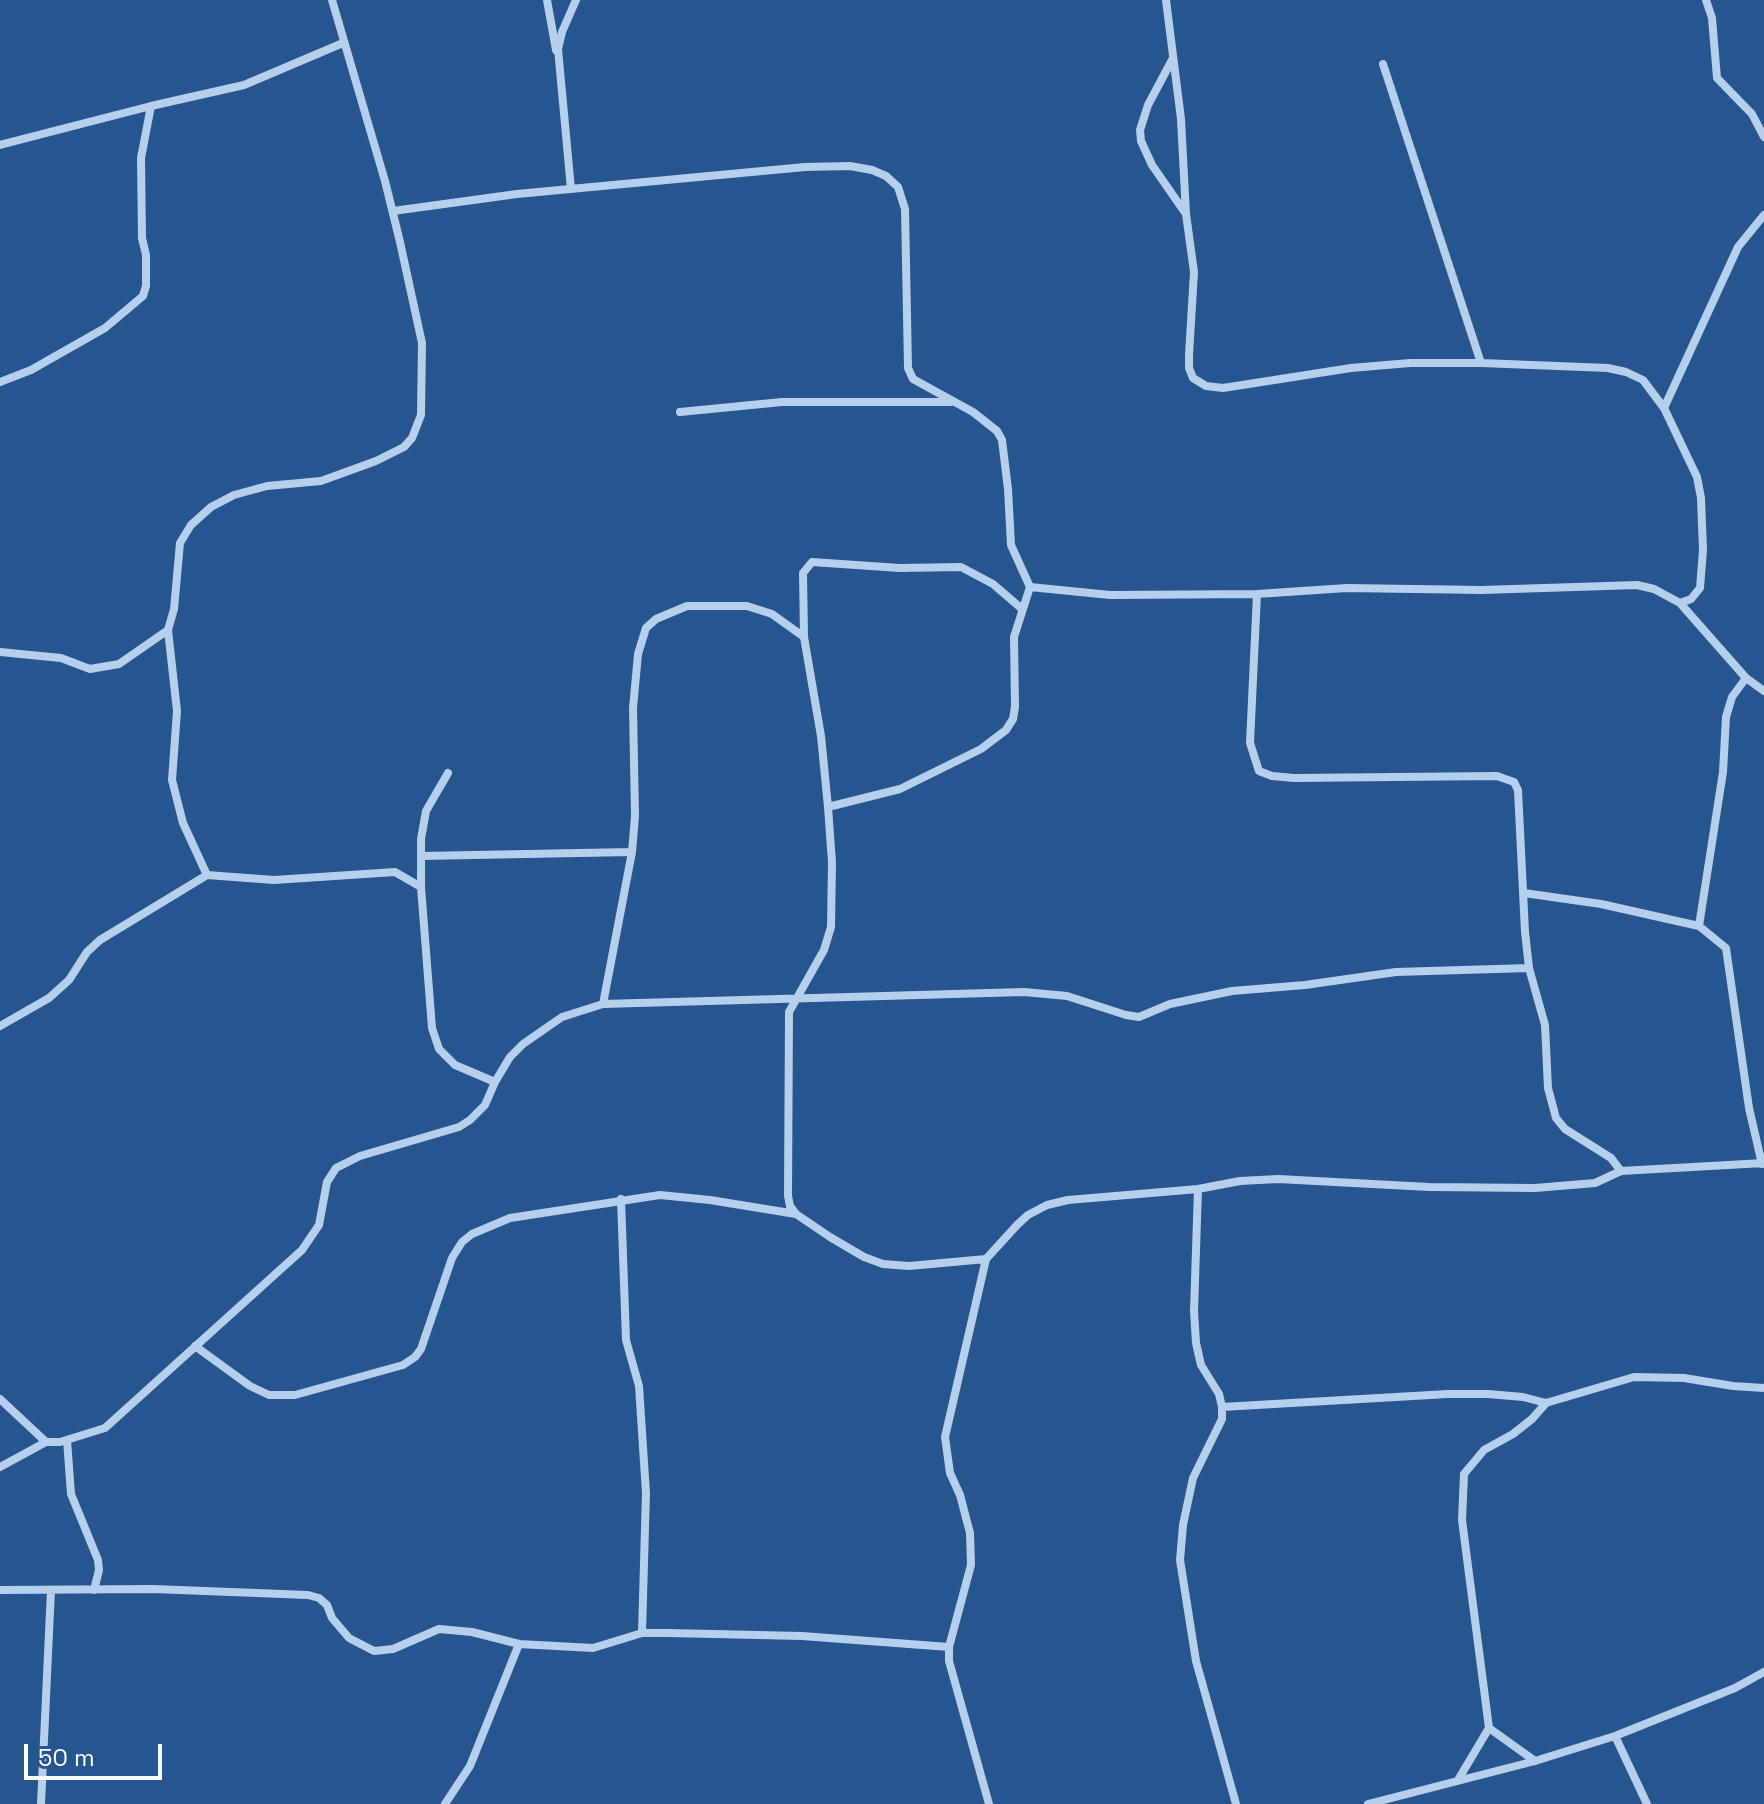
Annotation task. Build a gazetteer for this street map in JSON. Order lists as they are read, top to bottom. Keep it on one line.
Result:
{"scale_bar":"50 m"}
